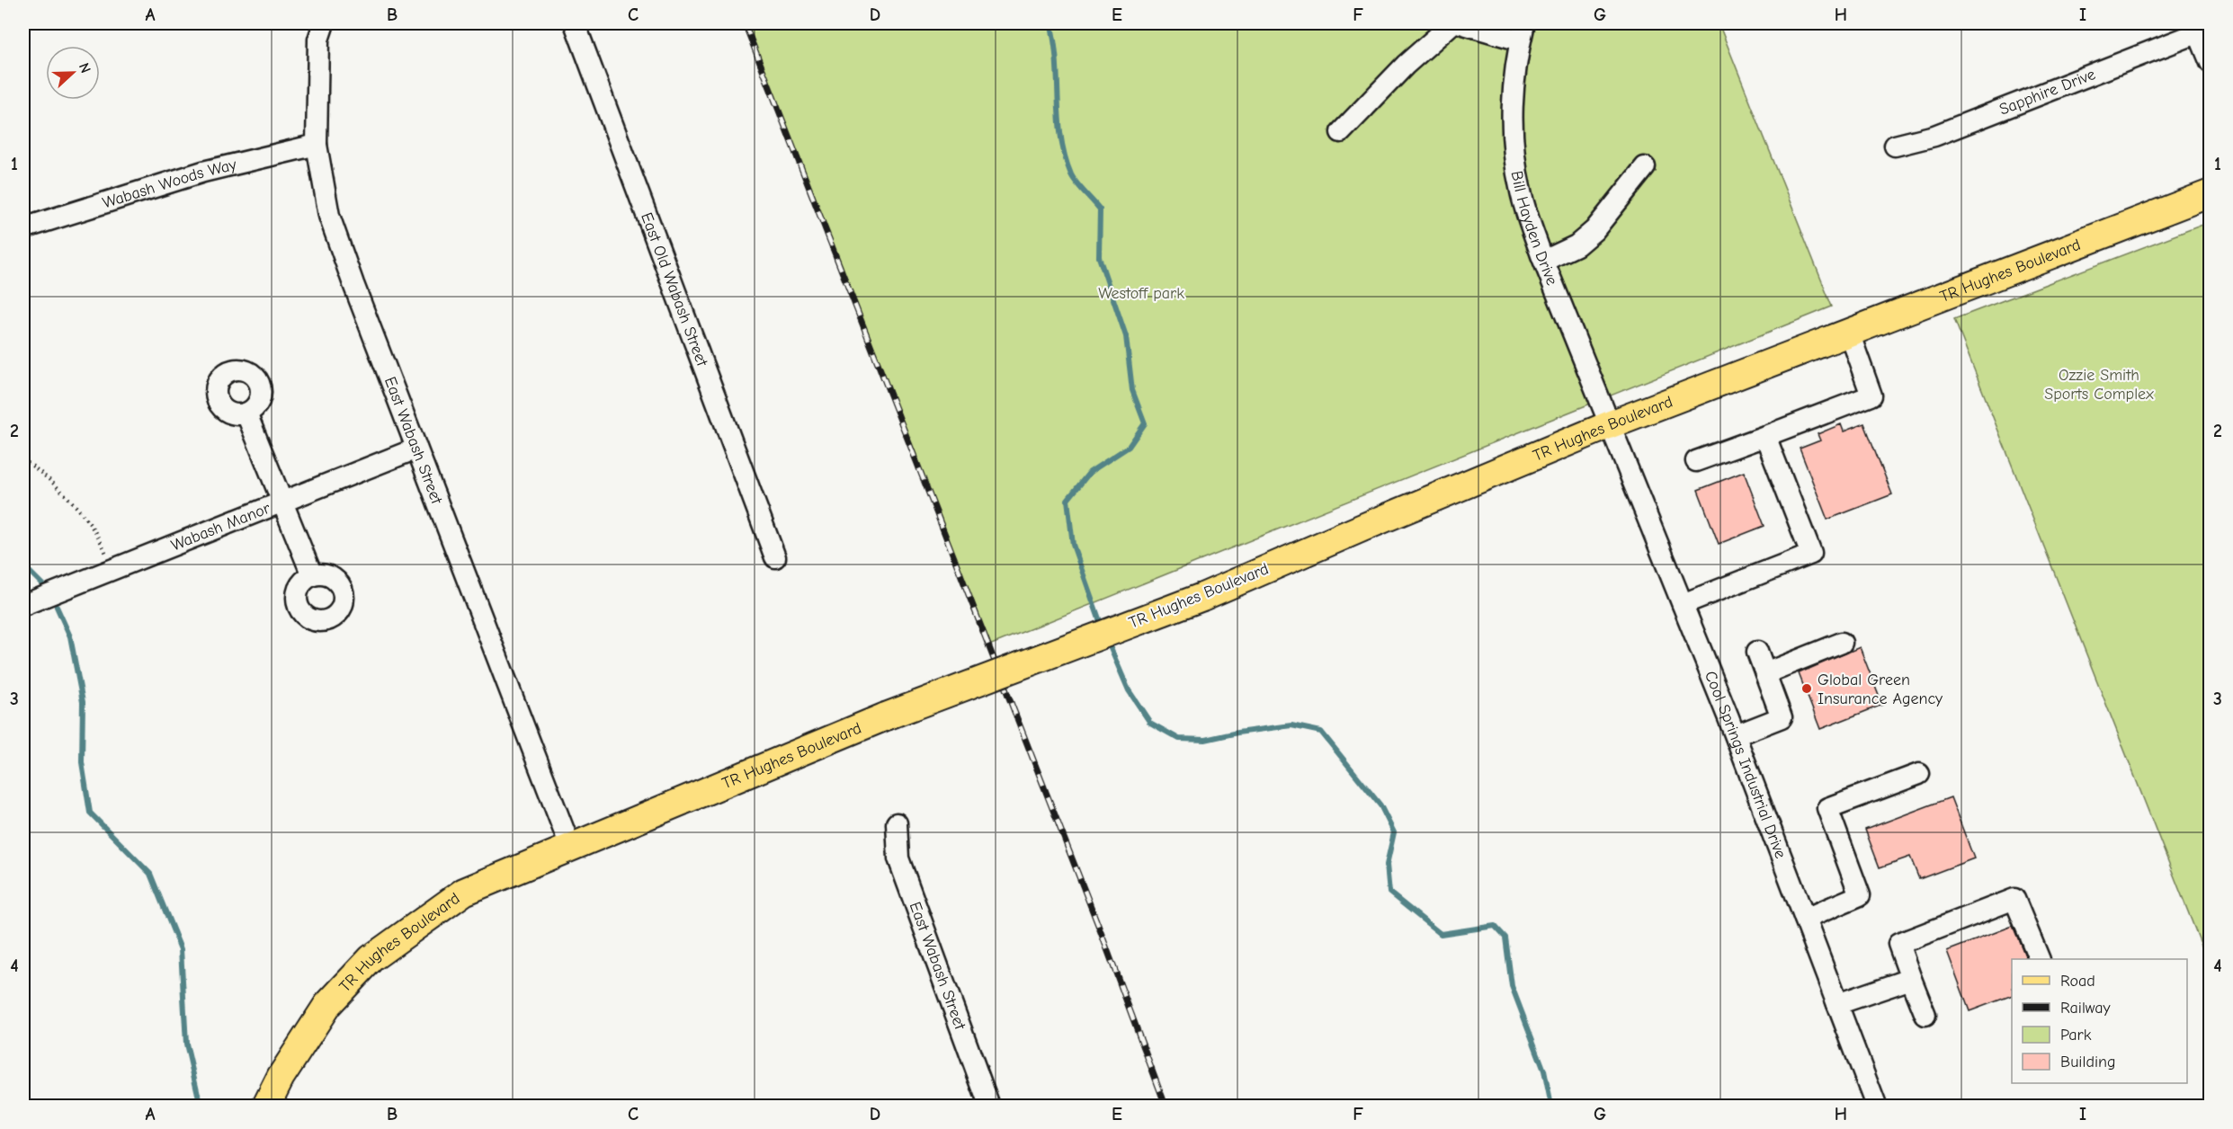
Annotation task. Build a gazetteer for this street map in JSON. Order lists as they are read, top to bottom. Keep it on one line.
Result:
{"streets":{"main road":["TR Hughes Boulevard"],"street":["Sapphire Drive","Wabash Woods Way","Bill Hayden Drive","East Old Wabash Street","East Wabash Street","Wabash Manor","Cool Springs Industrial Drive"]},"crossings":[["Wabash Woods Way","East Wabash Street"],["Bill Hayden Drive","TR Hughes Boulevard"],["Bill Hayden Drive","Cool Springs Industrial Drive"],["TR Hughes Boulevard","East Wabash Street"],["TR Hughes Boulevard","Cool Springs Industrial Drive"],["East Wabash Street","Wabash Manor"]],"parks":["Westoff park","Ozzie Smith Sports Complex"],"places":["Global Green Insurance Agency"],"legend":["Road","Railway","Park","Building"],"north":"right","grid":{"columns":["A","B","C","D","E","F","G","H","I"],"rows":["1","2","3","4"]}}
